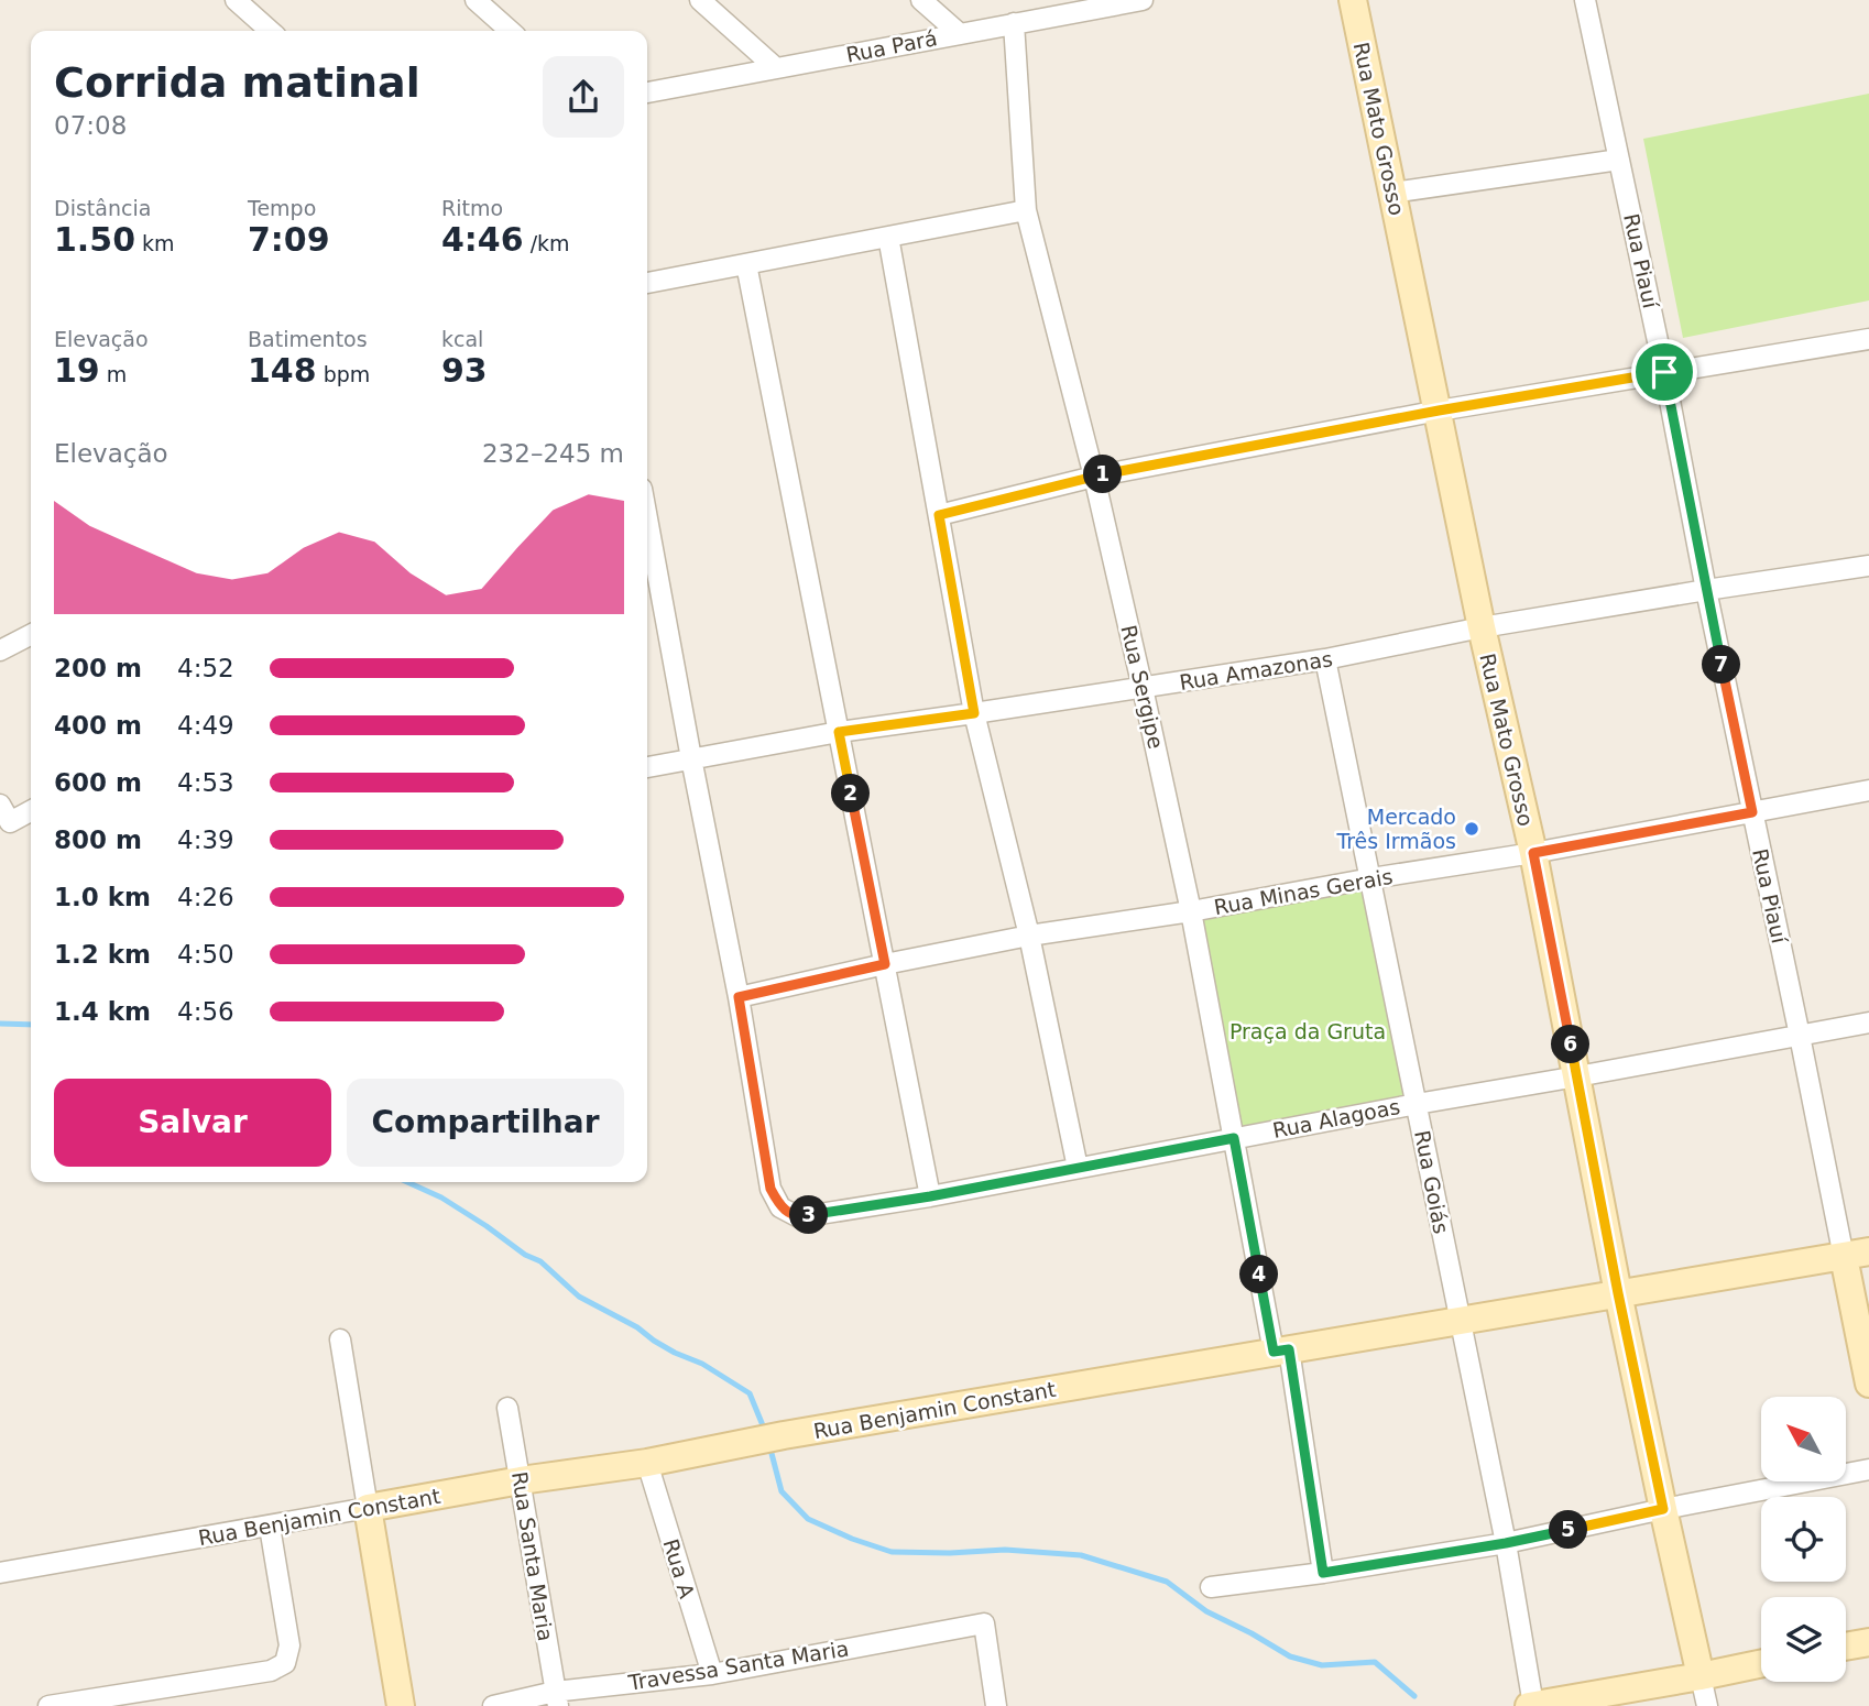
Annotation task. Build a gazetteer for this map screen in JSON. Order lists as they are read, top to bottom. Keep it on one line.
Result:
{"streets":{"street":["Rua Pará","Rua Mato Grosso","Rua Piauí","Rua Amazonas","Rua Sergipe","Rua Minas Gerais","Rua Alagoas","Rua Goiás","Rua Benjamin Constant","Rua Santa Maria","Rua A","Travessa Santa Maria"]},"crossings":[["Rua Pará","Rua Sergipe"],["Rua Mato Grosso","Rua Amazonas"],["Rua Mato Grosso","Rua Minas Gerais"],["Rua Mato Grosso","Rua Alagoas"],["Rua Mato Grosso","Rua Benjamin Constant"],["Rua Piauí","Rua Amazonas"],["Rua Piauí","Rua Minas Gerais"],["Rua Piauí","Rua Alagoas"],["Rua Piauí","Rua Benjamin Constant"],["Rua Amazonas","Rua Sergipe"],["Rua Amazonas","Rua Goiás"],["Rua Sergipe","Rua Minas Gerais"],["Rua Sergipe","Rua Alagoas"],["Rua Sergipe","Rua Benjamin Constant"],["Rua Minas Gerais","Rua Alagoas"],["Rua Minas Gerais","Rua Goiás"],["Rua Alagoas","Rua Goiás"],["Rua Goiás","Rua Benjamin Constant"],["Rua Benjamin Constant","Rua Santa Maria"],["Rua Benjamin Constant","Rua A"],["Rua Santa Maria","Travessa Santa Maria"],["Rua A","Travessa Santa Maria"]],"parks":["Praça da Gruta"],"places":["Mercado Três Irmãos"],"north":"top left","page":{"heading":["Corrida matinal","07:08"],"stats":[["Distância","1.50 km"],["Tempo","7:09"],["Ritmo","4:46 /km"],["Elevação","19 m"],["Batimentos","148 bpm"],["kcal","93"]],"chart":["Elevação","232–245 m"],"pins":["1","7","2","6","3","4","5"],"list":[{"name":"200 m","note":"4:52"},{"name":"400 m","note":"4:49"},{"name":"600 m","note":"4:53"},{"name":"800 m","note":"4:39"},{"name":"1.0 km","note":"4:26"},{"name":"1.2 km","note":"4:50"},{"name":"1.4 km","note":"4:56"}],"buttons":["Salvar","Compartilhar"]}}
